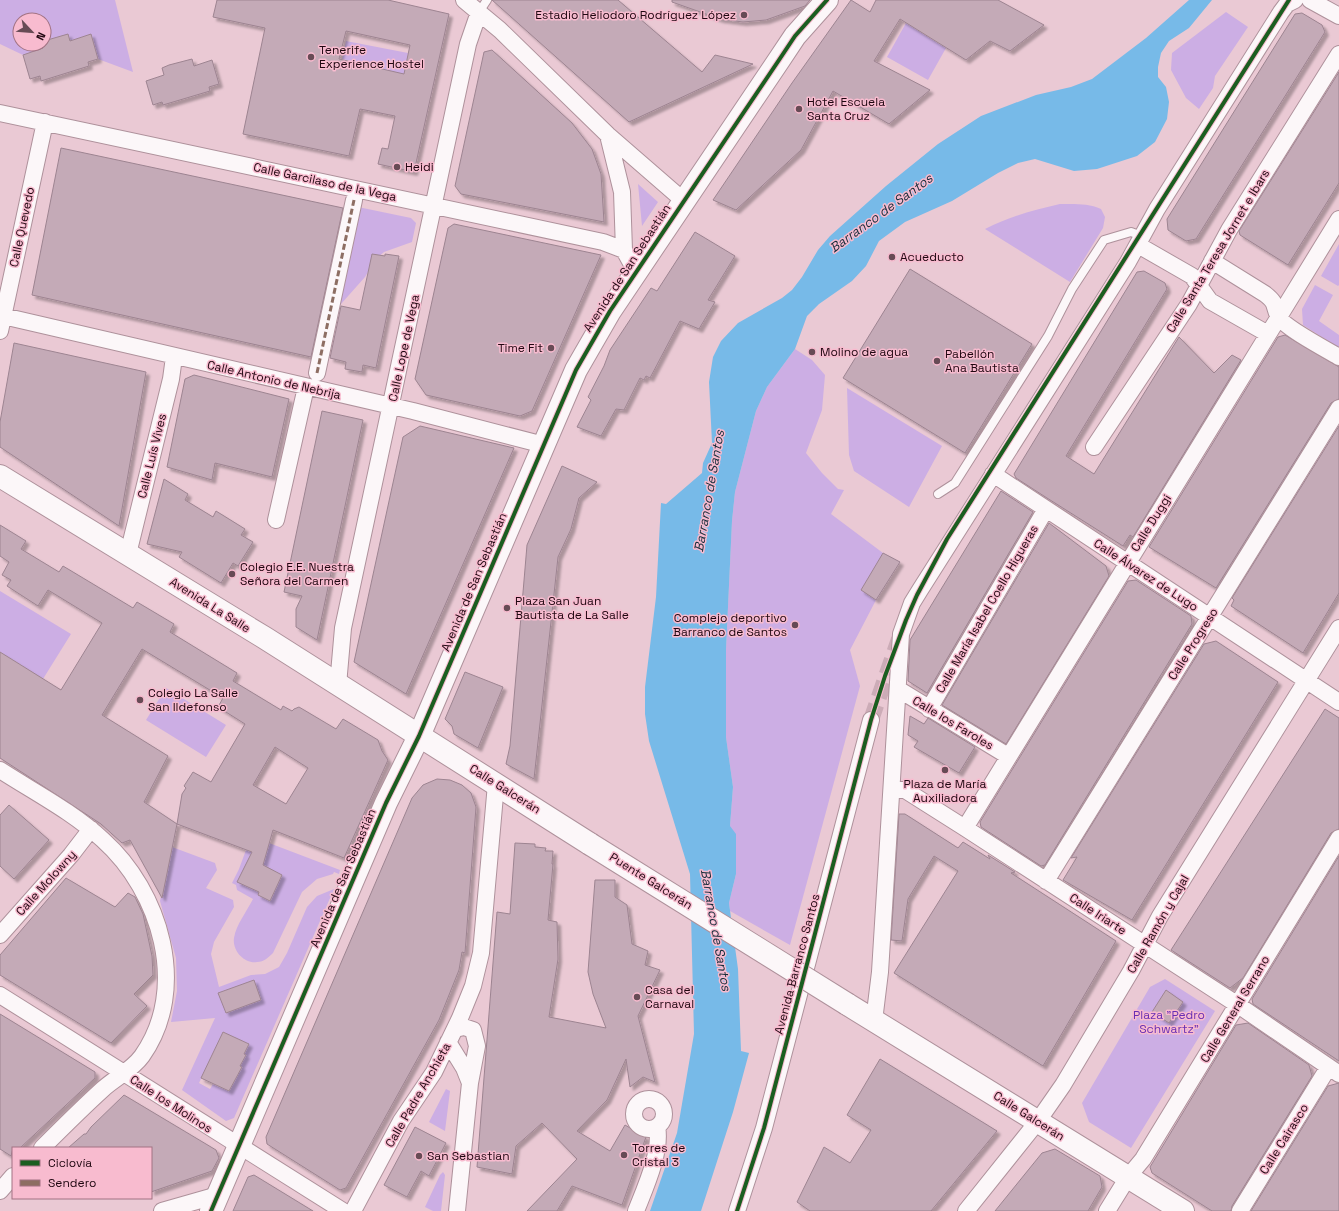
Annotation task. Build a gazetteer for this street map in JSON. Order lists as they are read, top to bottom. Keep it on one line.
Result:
{"streets":{"main road":["Avenida de San Sebastián","Avenida La Salle","Calle Galcerán","Puente Galcerán"],"street":["Calle Garcilaso de la Vega","Calle Quevedo","Calle Santa Teresa Jornet e Ibars","Calle Lope de Vega","Calle Antonio de Nebrija","Calle Luís Vives","Calle Duggi","Calle Álvarez de Lugo","Calle María Isabel Coello Higueras","Calle Progreso","Calle los Faroles","Calle Molowny","Calle Iriarte","Calle Ramón y Cajal","Avenida Barranco Santos","Calle General Serrano","Calle Padre Anchieta","Calle los Molinos","Calle Cairasco"]},"crossings":[["Calle Garcilaso de la Vega","Calle Quevedo"],["Calle Garcilaso de la Vega","Calle Lope de Vega"],["Calle Quevedo","Calle Antonio de Nebrija"],["Avenida de San Sebastián","Calle Antonio de Nebrija"],["Avenida de San Sebastián","Avenida La Salle"],["Avenida de San Sebastián","Calle Galcerán"],["Avenida de San Sebastián","Calle los Molinos"],["Calle Lope de Vega","Calle Antonio de Nebrija"],["Calle Lope de Vega","Avenida La Salle"],["Calle Antonio de Nebrija","Calle Luís Vives"],["Calle Luís Vives","Avenida La Salle"],["Calle Duggi","Calle Álvarez de Lugo"],["Calle Duggi","Calle los Faroles"],["Calle Duggi","Calle Iriarte"],["Calle Álvarez de Lugo","Calle María Isabel Coello Higueras"],["Calle Álvarez de Lugo","Calle Progreso"],["Calle Álvarez de Lugo","Calle Ramón y Cajal"],["Avenida La Salle","Calle Galcerán"],["Calle María Isabel Coello Higueras","Calle los Faroles"],["Calle Progreso","Calle Iriarte"],["Calle Galcerán","Puente Galcerán"],["Calle Galcerán","Calle Ramón y Cajal"],["Calle Galcerán","Calle General Serrano"],["Calle Galcerán","Calle Padre Anchieta"],["Calle Iriarte","Calle Ramón y Cajal"],["Calle Iriarte","Calle General Serrano"],["Calle Iriarte","Calle Cairasco"]],"water":["Barranco de Santos"],"parks":["Plaza \"Pedro Schwartz\""],"places":["Estadio Heliodoro Rodríguez López","Tenerife Experience Hostel","Hotel Escuela Santa Cruz","Heidi","Acueducto","Time Fit","Molino de agua","Pabellón Ana Bautista","Colegio E.E. Nuestra Señora del Carmen","Plaza San Juan Bautista de La Salle","Complejo deportivo Barranco de Santos","Colegio La Salle San Ildefonso","Plaza de María Auxiliadora","Casa del Carnaval","Torres de Cristal 3","San Sebastian"],"legend":["Ciclovía","Sendero"],"north":"bottom right"}
